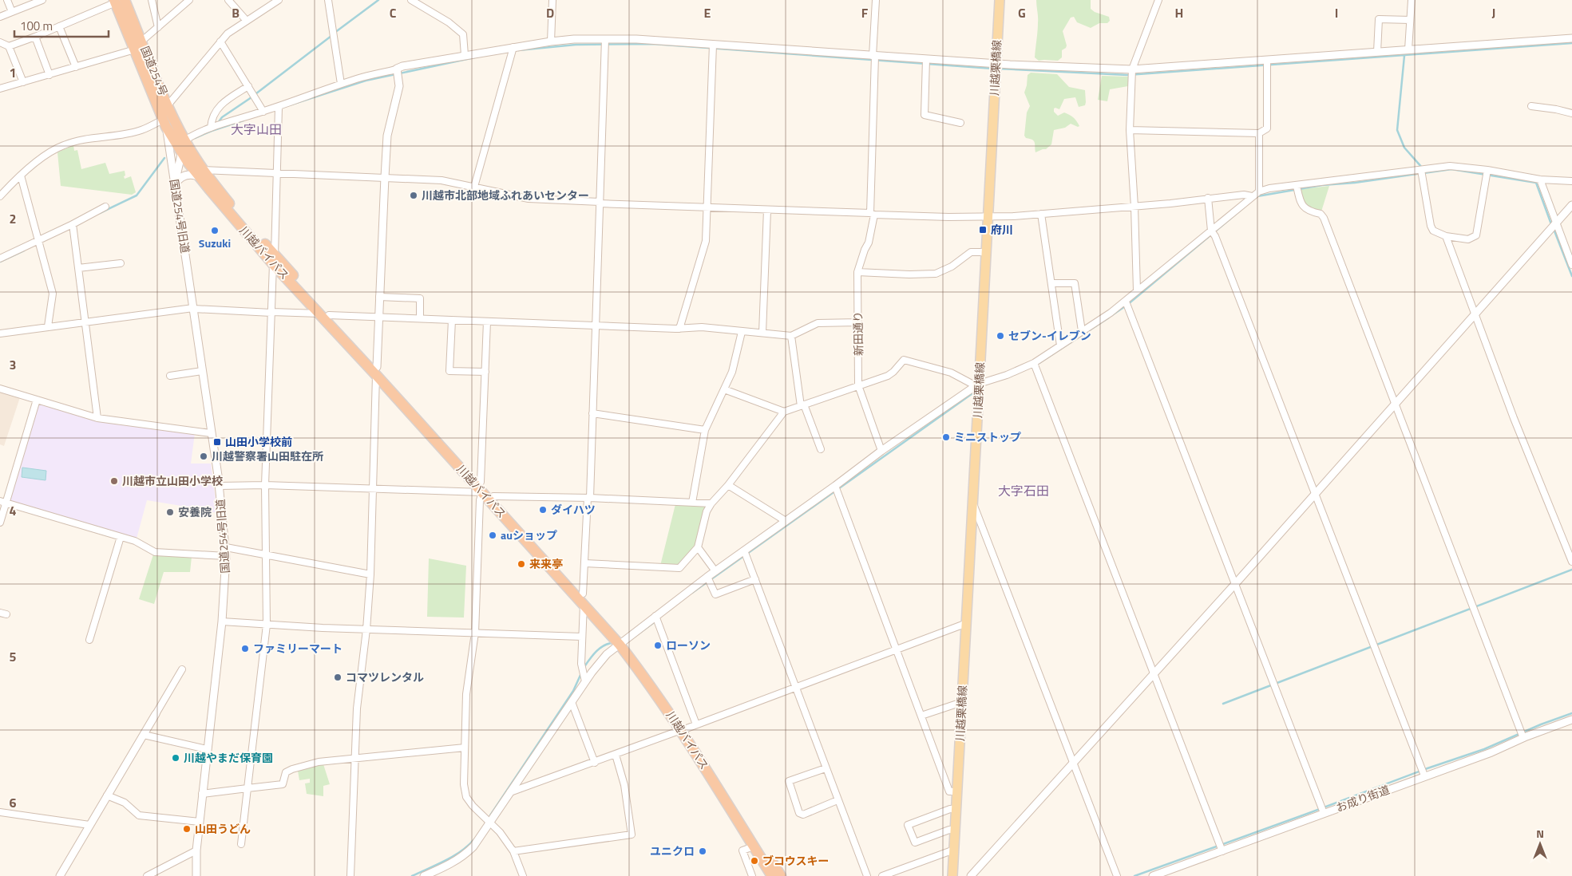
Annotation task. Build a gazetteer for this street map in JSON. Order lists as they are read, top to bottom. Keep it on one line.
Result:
{"streets":{"highway":["国道254号","川越バイパス"],"main road":["川越栗橋線"],"street":["国道254号旧道","新田通り","お成り街道"]},"crossings":[["国道254号","国道254号旧道"],["国道254号","川越バイパス"],["国道254号旧道","川越バイパス"]],"districts":["大字山田","大字石田"],"places":{"other":["川越市北部地域ふれあいセンター","Suzuki","セブン-イレブン","ミニストップ","川越警察署山田駐在所","川越市立山田小学校","ダイハツ","安養院","auショップ","来来亭","ローソン","ファミリーマート","コマツレンタル","川越やまだ保育園","山田うどん","ユニクロ","ブコウスキー"],"transit":["府川","山田小学校前"]},"scale_bar":"100 m","north":"top","grid":{"columns":["B","C","D","E","F","G","H","I","J"],"rows":["1","2","3","4","5","6"]}}
